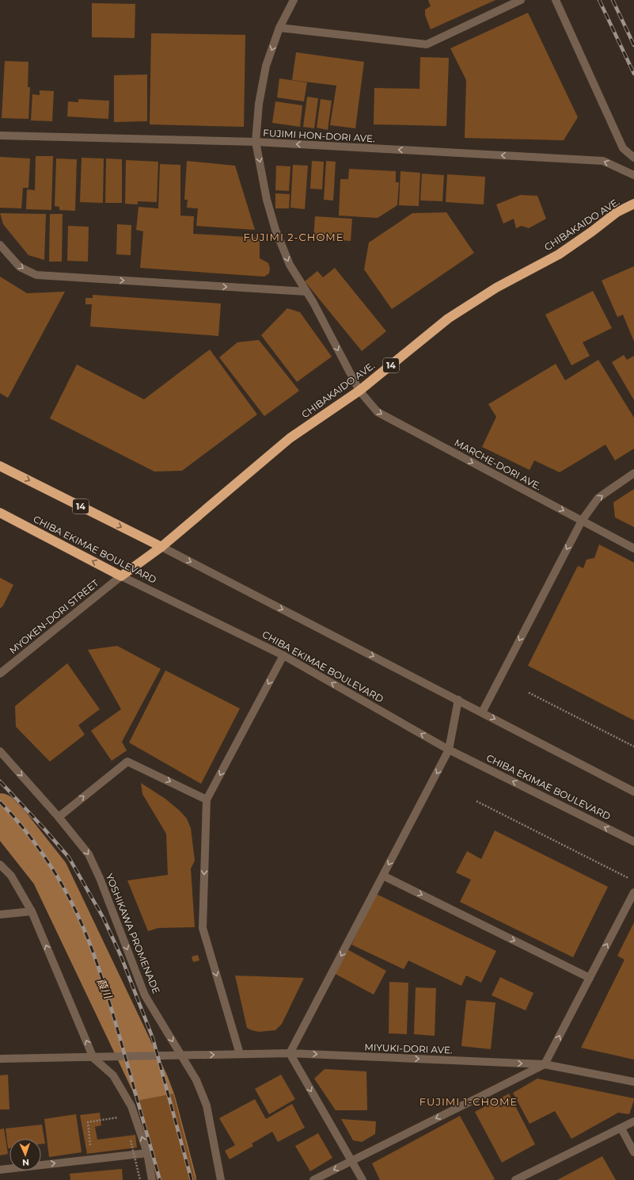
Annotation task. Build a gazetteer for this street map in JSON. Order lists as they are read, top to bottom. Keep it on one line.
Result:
{"streets":{"highway":["CHIBAKAIDO AVE.","14","CHIBA EKIMAE BOULEVARD"],"street":["FUJIMI HON-DORI AVE.","MARCHE-DORI AVE.","MYOKEN-DORI STREET","YOSHIKAWA PROMENADE","MIYUKI-DORI AVE."]},"crossings":[["FUJIMI HON-DORI AVE.","MARCHE-DORI AVE."],["CHIBAKAIDO AVE.","14"],["CHIBAKAIDO AVE.","MARCHE-DORI AVE."],["14","CHIBA EKIMAE BOULEVARD"],["14","MYOKEN-DORI STREET"],["CHIBA EKIMAE BOULEVARD","MYOKEN-DORI STREET"],["YOSHIKAWA PROMENADE","MIYUKI-DORI AVE."]],"one_way":["FUJIMI HON-DORI AVE.","MARCHE-DORI AVE.","CHIBA EKIMAE BOULEVARD","YOSHIKAWA PROMENADE","MIYUKI-DORI AVE."],"districts":["FUJIMI 2-CHOME","FUJIMI 1-CHOME"],"water":["葭川"],"north":"bottom"}
